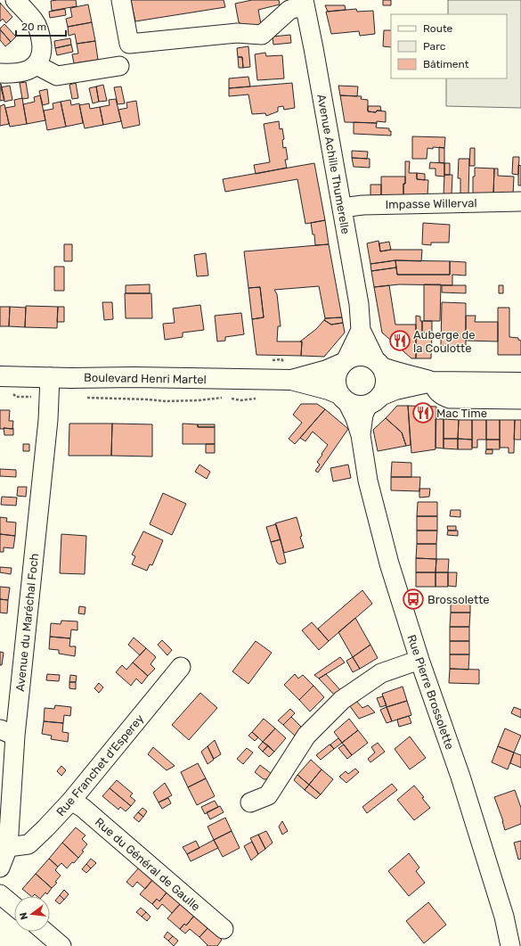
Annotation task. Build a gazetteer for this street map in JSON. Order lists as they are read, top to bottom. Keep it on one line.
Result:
{"streets":{"main road":["Boulevard Henri Martel"],"street":["Avenue Achille Thumerelle","Impasse Willerval","Avenue du Maréchal Foch","Rue Pierre Brossolette","Rue Franchet d'Esperey","Rue du Général de Gaulle"]},"crossings":[["Avenue Achille Thumerelle","Impasse Willerval"],["Avenue Achille Thumerelle","Boulevard Henri Martel"],["Avenue Achille Thumerelle","Rue Pierre Brossolette"],["Boulevard Henri Martel","Avenue du Maréchal Foch"],["Boulevard Henri Martel","Rue Pierre Brossolette"],["Avenue du Maréchal Foch","Rue Franchet d'Esperey"],["Rue Franchet d'Esperey","Rue du Général de Gaulle"]],"places":{"restaurant":["Auberge de la Coulotte","Mac Time"],"bus stop":["Brossolette"]},"legend":["Route","Parc","Bâtiment"],"scale_bar":"20 m","north":"left"}
